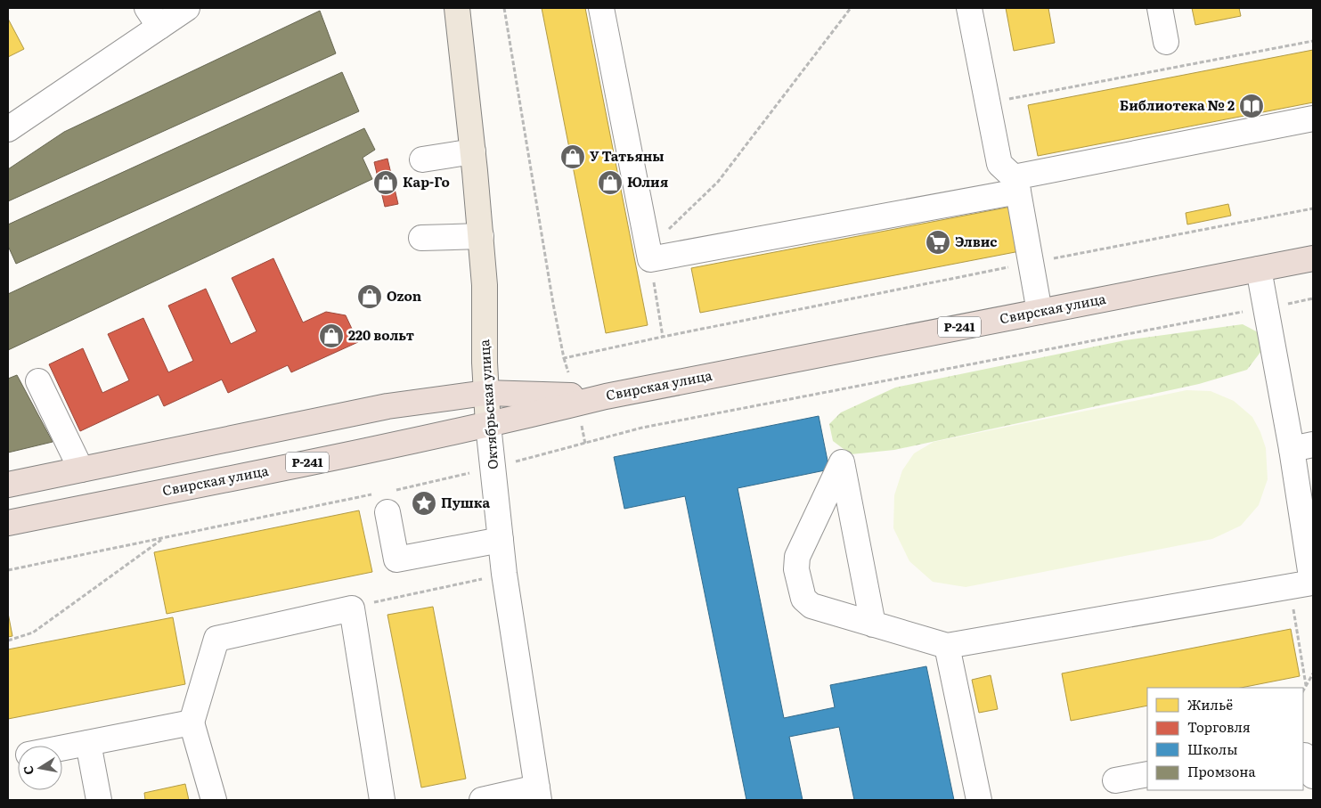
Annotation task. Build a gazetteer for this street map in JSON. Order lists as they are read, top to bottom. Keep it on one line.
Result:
{"streets":{"highway":["Свирская улица","Р-241"],"main road":["Октябрьская улица"]},"crossings":[["Свирская улица","Р-241"],["Свирская улица","Октябрьская улица"],["Р-241","Октябрьская улица"]],"places":{"library":["Библиотека № 2"],"shop":["У Татьяны","Кар-Го","Юлия","Ozon","220 вольт"],"supermarket":["Элвис"],"place":["Пушка"]},"legend":["Жильё","Торговля","Школы","Промзона"],"north":"left"}
